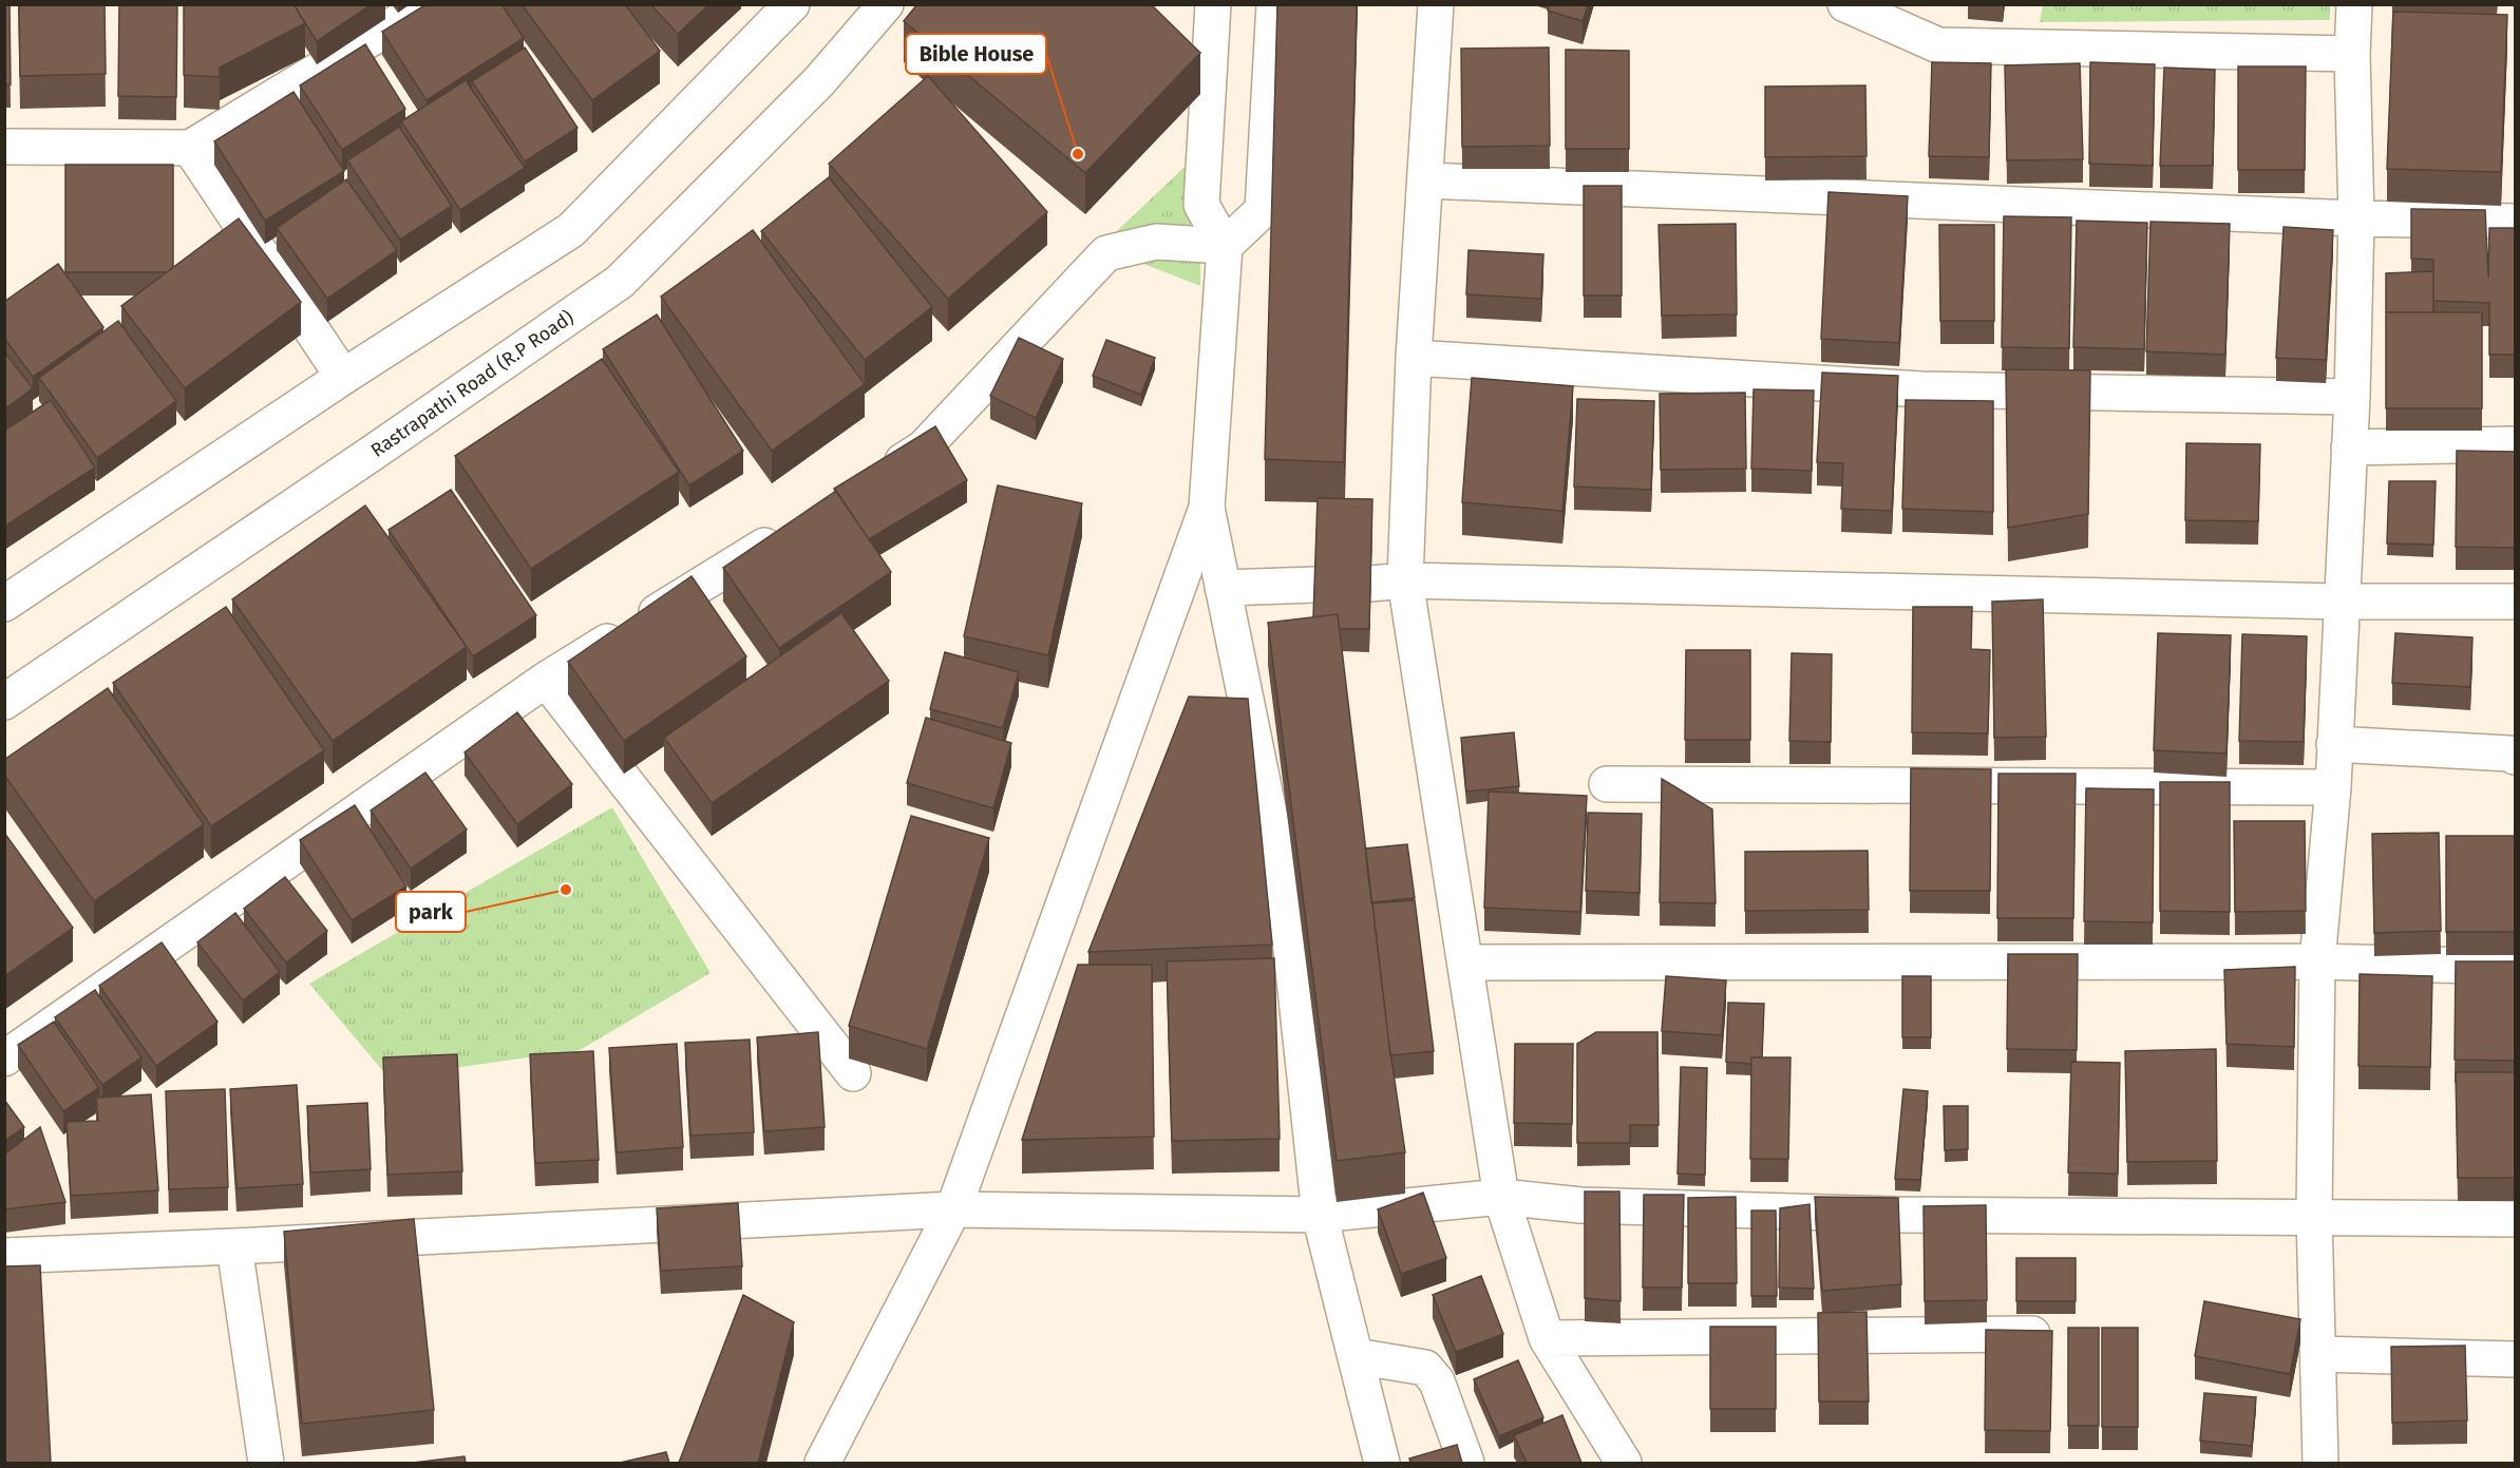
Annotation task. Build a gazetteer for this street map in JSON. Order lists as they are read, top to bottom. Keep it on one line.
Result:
{"streets":{"street":["Rastrapathi Road (R.P Road)"]},"places":["Bible House","park"]}
